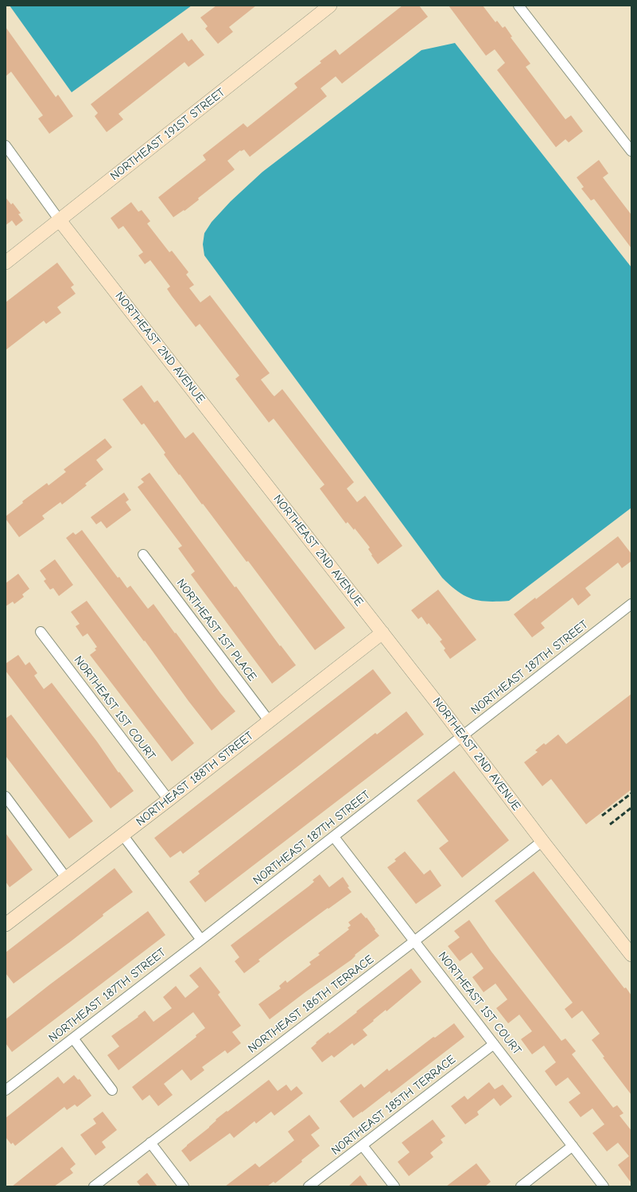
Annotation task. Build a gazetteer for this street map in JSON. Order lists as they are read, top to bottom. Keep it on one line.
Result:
{"streets":{"street":["NORTHEAST 191ST STREET","NORTHEAST 2ND AVENUE","NORTHEAST 1ST PLACE","NORTHEAST 187TH STREET","NORTHEAST 1ST COURT","NORTHEAST 188TH STREET","NORTHEAST 186TH TERRACE","NORTHEAST 185TH TERRACE"]},"crossings":[["NORTHEAST 191ST STREET","NORTHEAST 2ND AVENUE"],["NORTHEAST 2ND AVENUE","NORTHEAST 187TH STREET"],["NORTHEAST 2ND AVENUE","NORTHEAST 188TH STREET"],["NORTHEAST 2ND AVENUE","NORTHEAST 186TH TERRACE"],["NORTHEAST 1ST PLACE","NORTHEAST 188TH STREET"],["NORTHEAST 187TH STREET","NORTHEAST 1ST COURT"],["NORTHEAST 1ST COURT","NORTHEAST 188TH STREET"],["NORTHEAST 1ST COURT","NORTHEAST 186TH TERRACE"],["NORTHEAST 1ST COURT","NORTHEAST 185TH TERRACE"]]}
